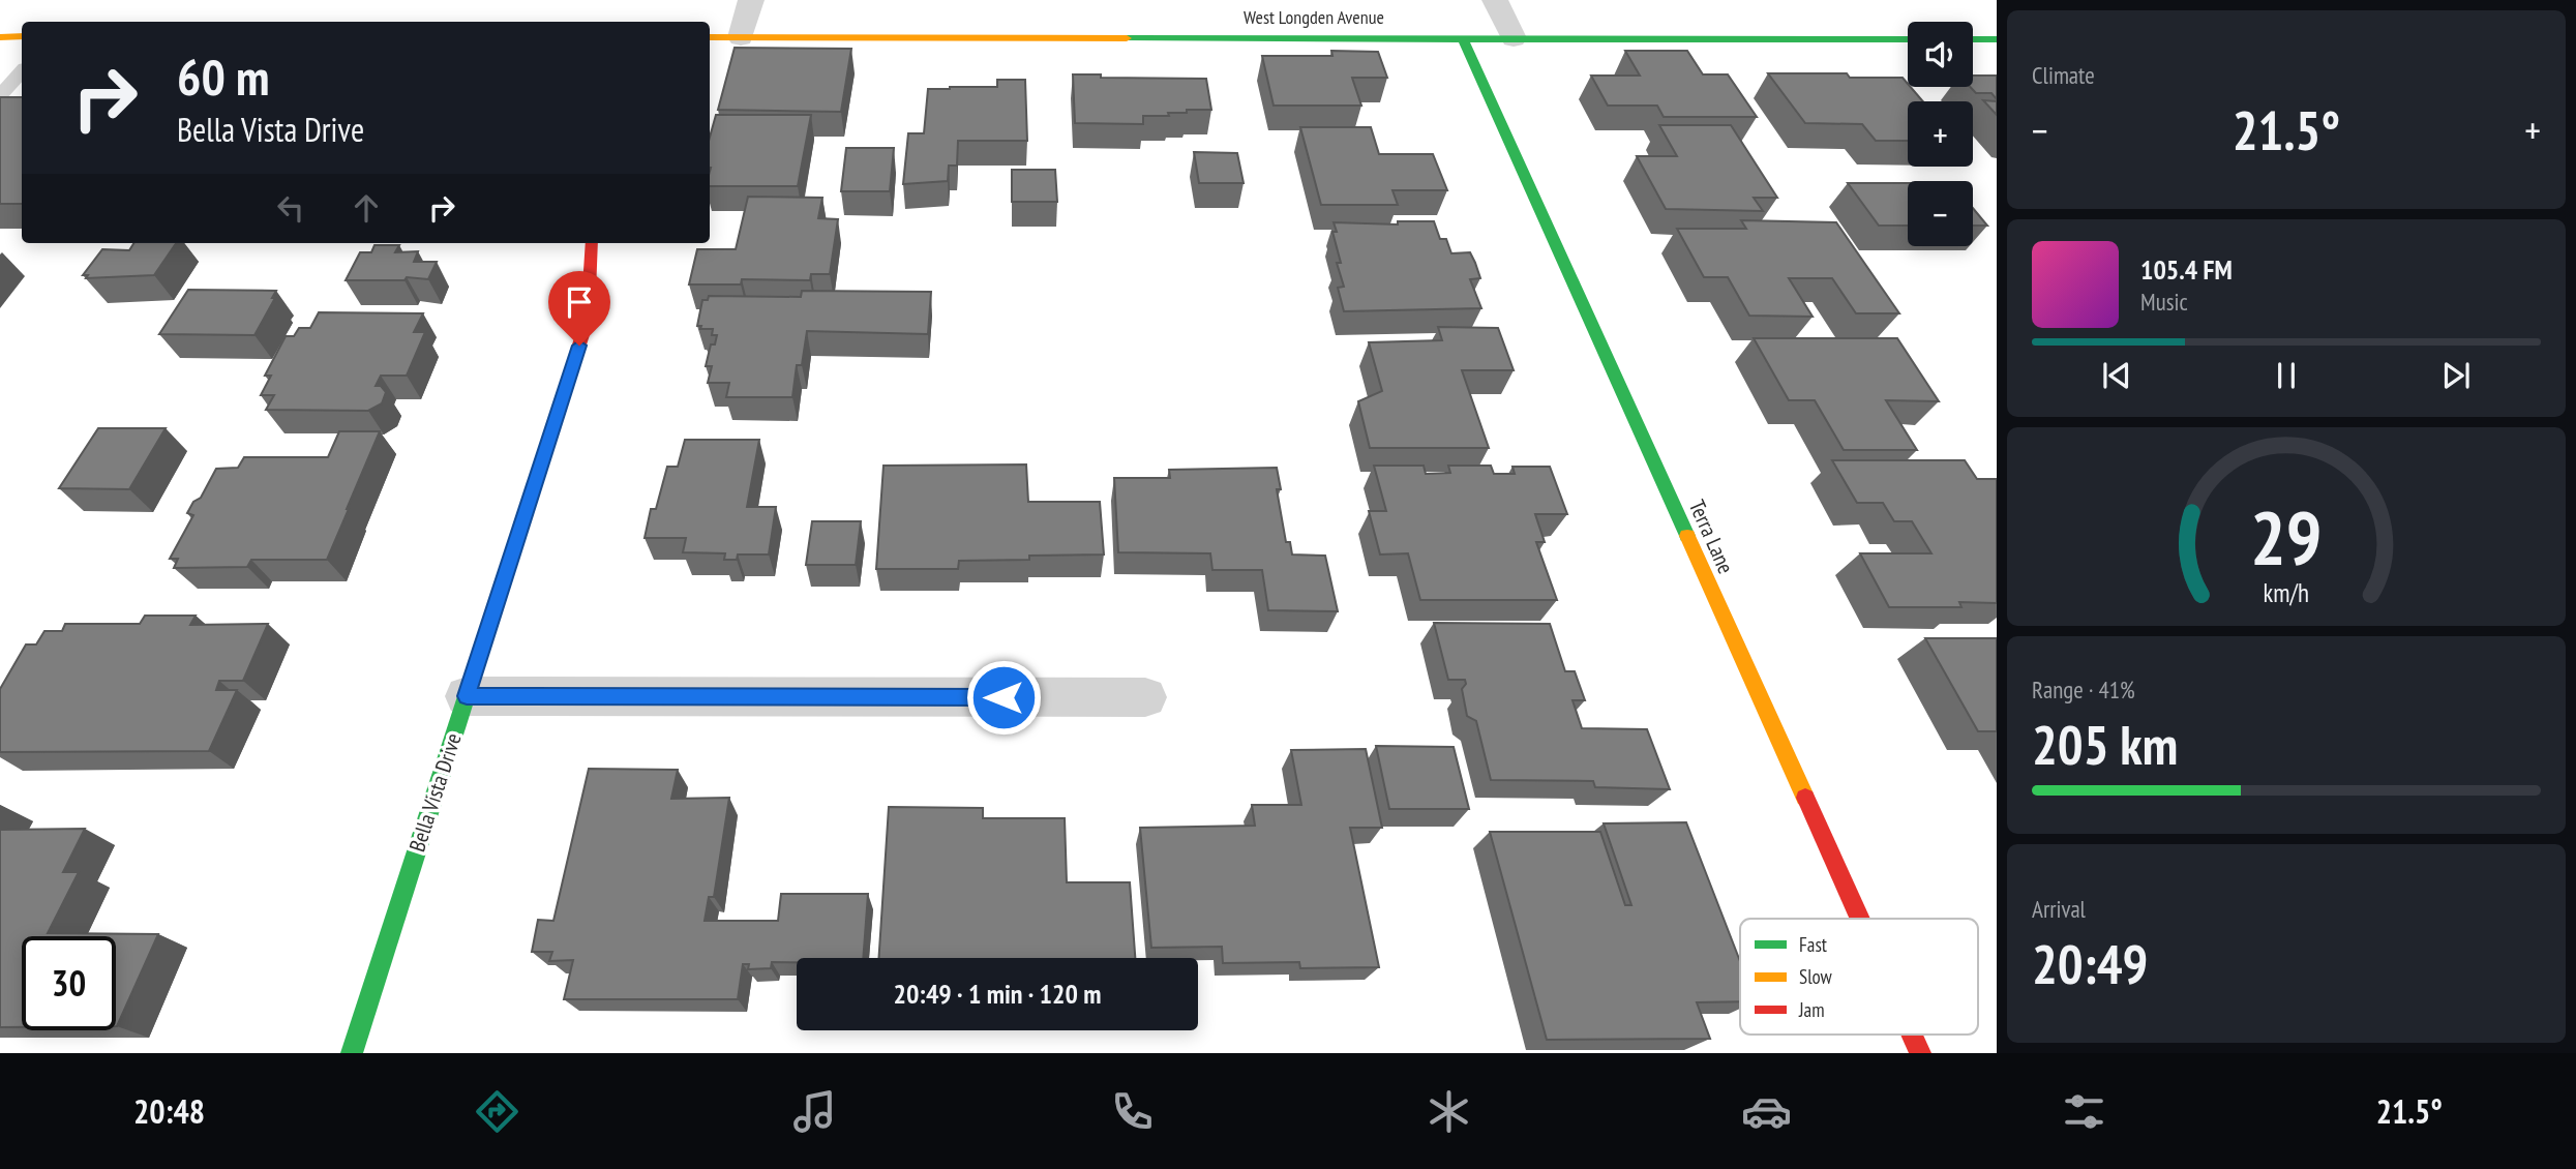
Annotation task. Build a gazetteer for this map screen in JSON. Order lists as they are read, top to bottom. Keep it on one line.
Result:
{"streets":{"street":["West Longden Avenue","Terra Lane","Bella Vista Drive"]},"crossings":[["West Longden Avenue","Terra Lane"]],"legend":["Fast","Slow","Jam"],"page":{"tile":["Climate",["Range · 41%","205 km"],["Arrival","20:49"]],"map_buttons":["+","−"],"turn":["60 m","Bella Vista Drive"],"heat":["−","21.5°","+"],"song":["105.4 FM","Music"],"limit":"30","trip":"20:49 · 1 min · 120 m","tabs":["20:48","21.5°"],"gauge":["29","km/h"]}}
